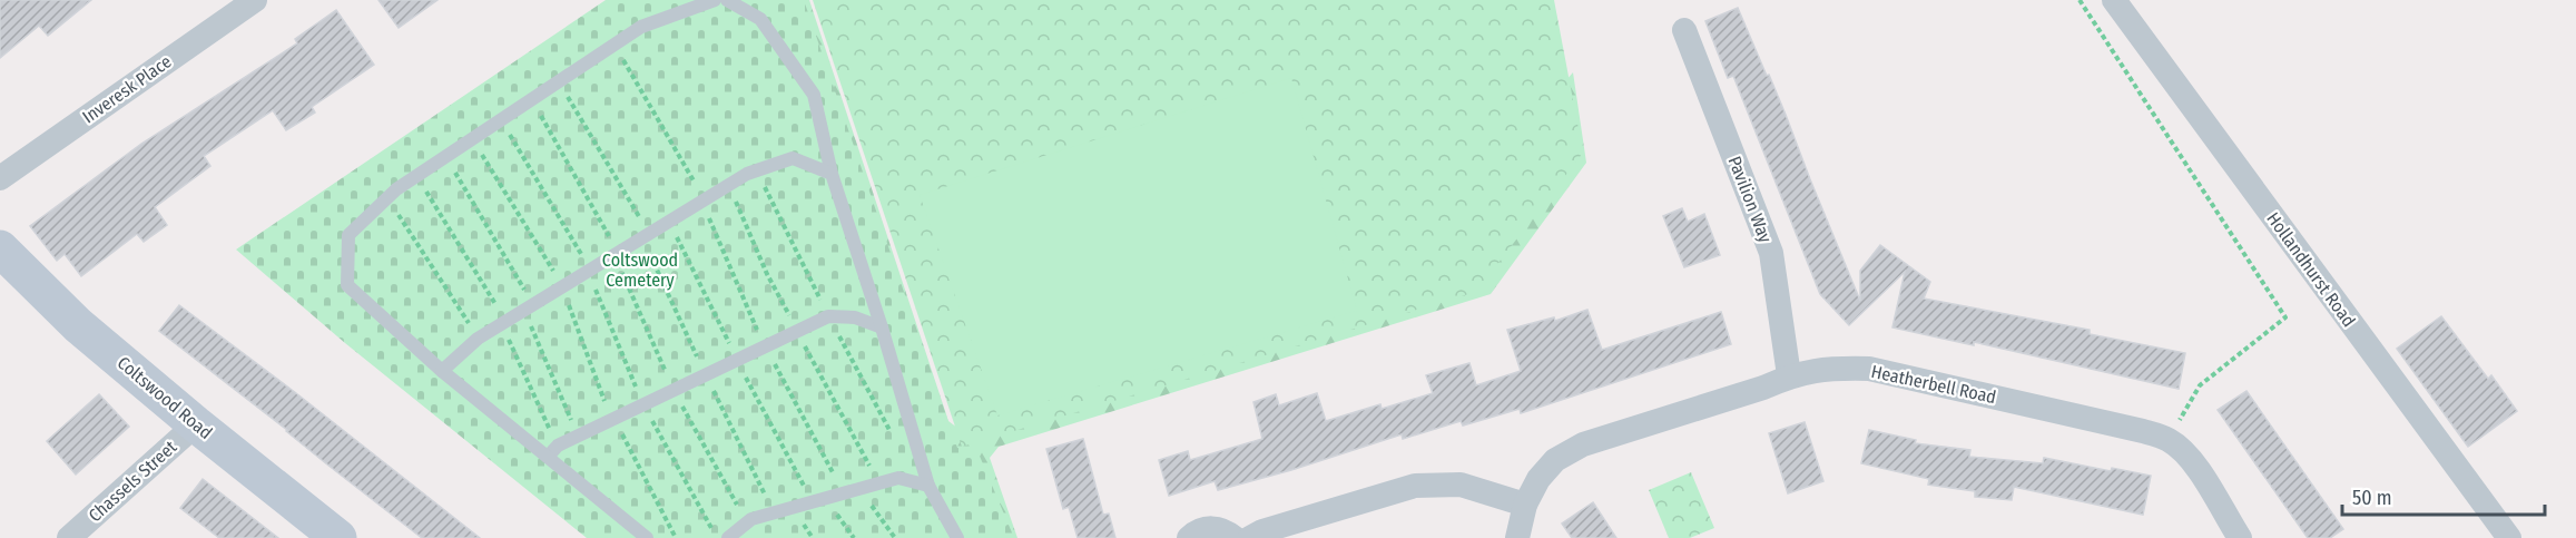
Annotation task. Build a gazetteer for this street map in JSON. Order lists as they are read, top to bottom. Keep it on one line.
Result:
{"streets":{"main road":["Coltswood Road"],"street":["Inveresk Place","Pavilion Way","Hollandhurst Road","Heatherbell Road","Chassels Street"]},"crossings":[["Pavilion Way","Heatherbell Road"],["Coltswood Road","Chassels Street"]],"parks":["Coltswood Cemetery"],"scale_bar":"50 m"}
